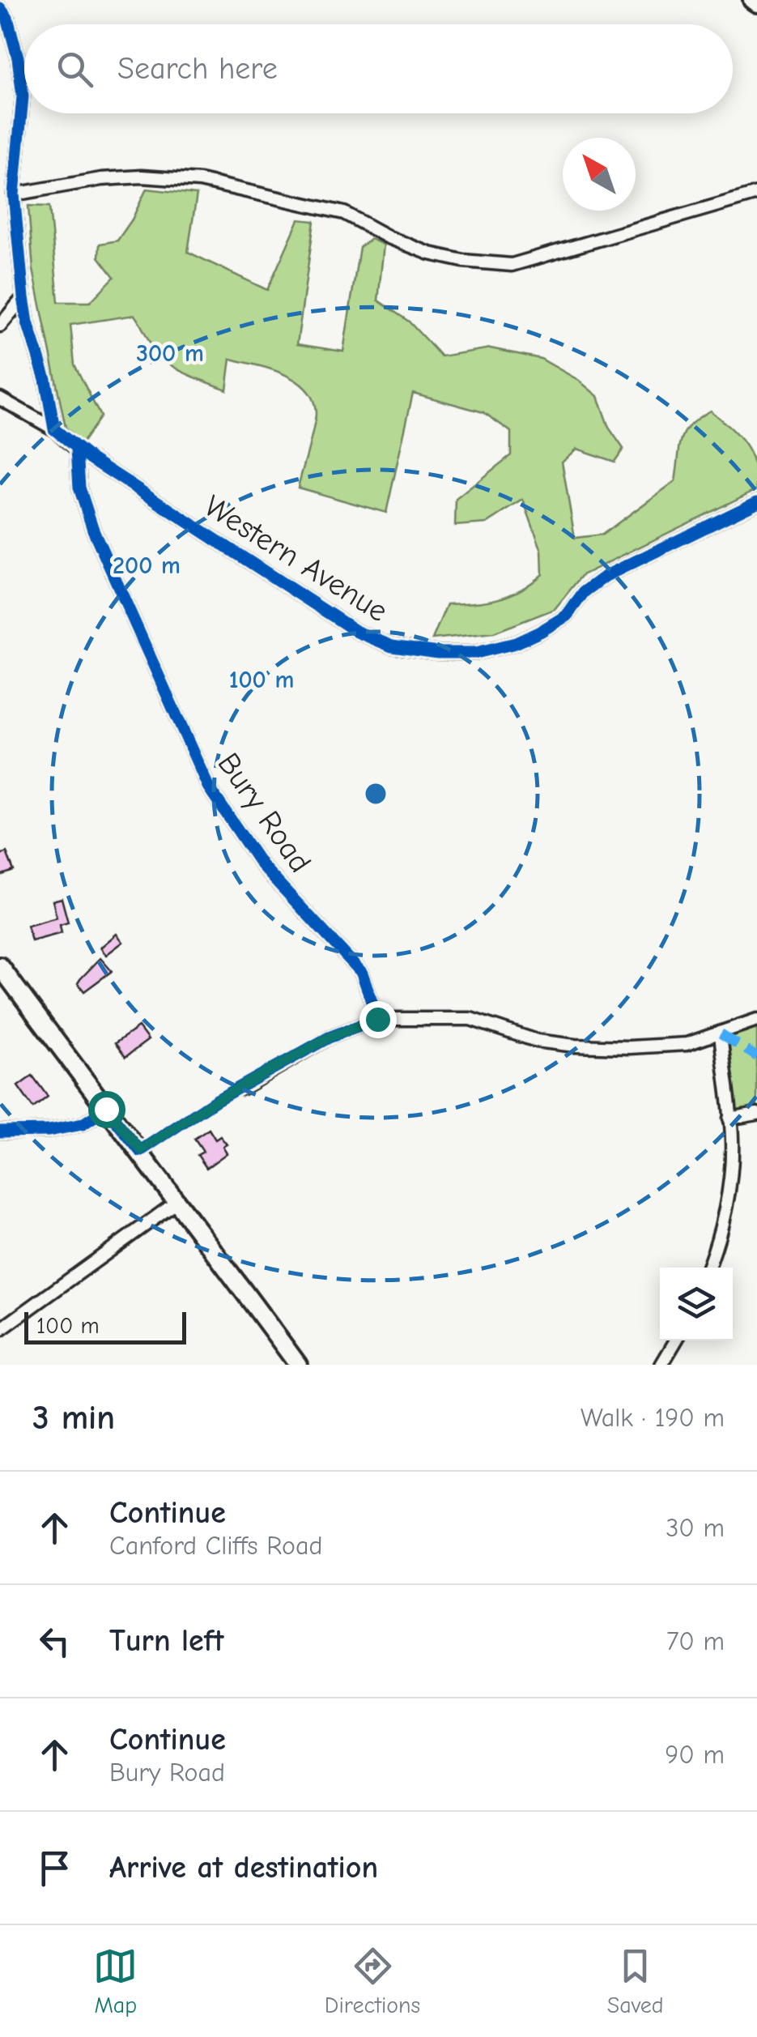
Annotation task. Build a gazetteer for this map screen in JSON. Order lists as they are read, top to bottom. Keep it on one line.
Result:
{"streets":{"street":["Western Avenue","Bury Road"]},"crossings":[["Western Avenue","Bury Road"]],"scale_bar":"100 m","north":"top left","page":{"search":"Search here","scale":"100 m","heading":["3 min","Walk · 190 m"],"list":[["Continue","Canford Cliffs Road","30 m"],["Turn left","70 m"],["Continue","Bury Road","90 m"],"Arrive at destination"],"nav":["Map","Directions","Saved"]},"rings":["300 m","200 m","100 m"]}
